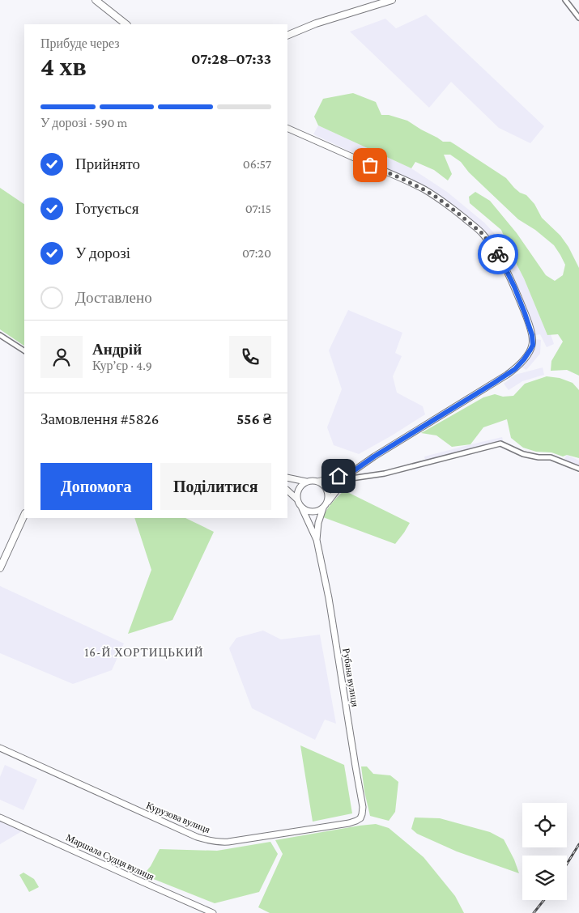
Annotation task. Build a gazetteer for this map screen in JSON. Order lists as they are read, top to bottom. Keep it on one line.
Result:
{"streets":{"street":["Рубана вулиця","Курузова вулиця","Маршала Судця вулиця"]},"crossings":[["Рубана вулиця","Курузова вулиця"]],"districts":["16-Й ХОРТИЦЬКИЙ"],"page":{"heading":["4 хв","Прибуде через","07:28–07:33"],"panel":["Андрій","Кур’єр · 4.9","Замовлення #5826","556 ₴"],"bar":"У дорозі · 590 m","list":[["Прийнято","06:57"],["Готується","07:15"],["У дорозі","07:20"],"Доставлено"],"buttons":["Допомога","Поділитися"]}}
